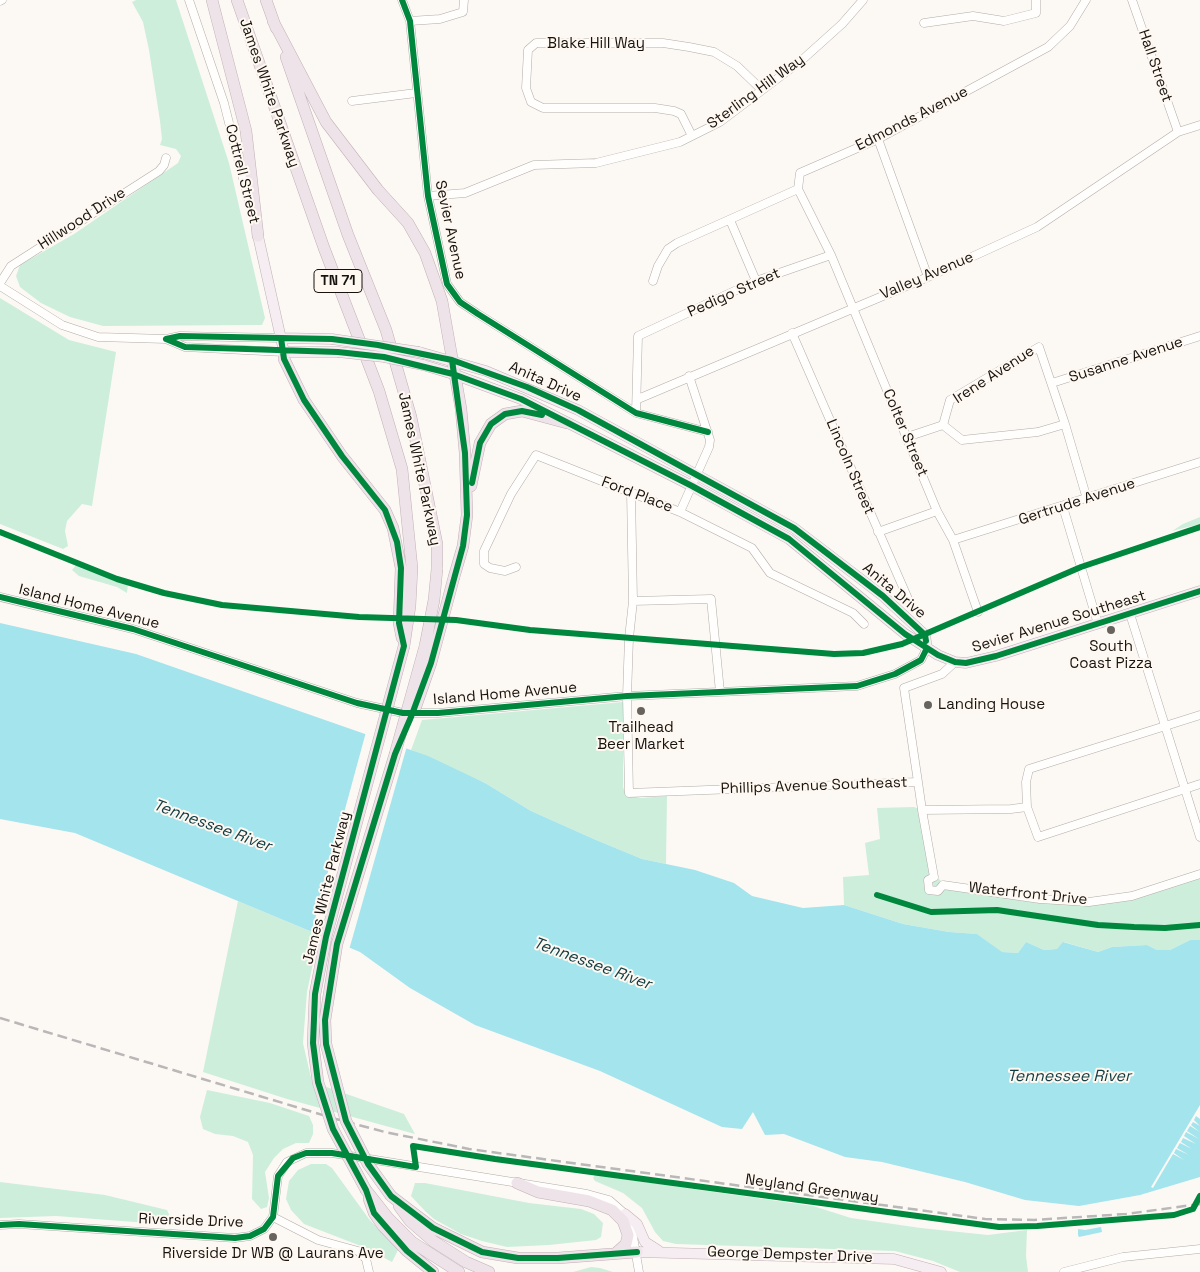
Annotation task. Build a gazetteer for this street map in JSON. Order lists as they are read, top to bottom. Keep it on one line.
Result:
{"streets":{"highway":["James White Parkway","TN 71"],"main road":["Cottrell Street","Anita Drive","Sevier Avenue Southeast","George Dempster Drive"],"street":["Blake Hill Way","Hall Street","Sterling Hill Way","Edmonds Avenue","Hillwood Drive","Sevier Avenue","Valley Avenue","Pedigo Street","Susanne Avenue","Irene Avenue","Colter Street","Lincoln Street","Ford Place","Gertrude Avenue","Island Home Avenue","Phillips Avenue Southeast","Waterfront Drive","Riverside Drive"],"cycle path":["Neyland Greenway"]},"crossings":[["Blake Hill Way","Sterling Hill Way"],["Hall Street","Valley Avenue"],["Sterling Hill Way","Sevier Avenue"],["Edmonds Avenue","Colter Street"],["Cottrell Street","Anita Drive"],["Hillwood Drive","Anita Drive"],["Valley Avenue","Pedigo Street"],["Valley Avenue","Colter Street"],["Valley Avenue","Lincoln Street"],["Pedigo Street","Colter Street"],["Susanne Avenue","Irene Avenue"],["Anita Drive","Island Home Avenue"],["Anita Drive","Sevier Avenue Southeast"],["Colter Street","Gertrude Avenue"],["Island Home Avenue","Sevier Avenue Southeast"],["Island Home Avenue","Phillips Avenue Southeast"],["Phillips Avenue Southeast","Waterfront Drive"]],"water":["Tennessee River"],"places":["South Coast Pizza","Landing House","Trailhead Beer Market","Riverside Dr WB @ Laurans Ave"]}
